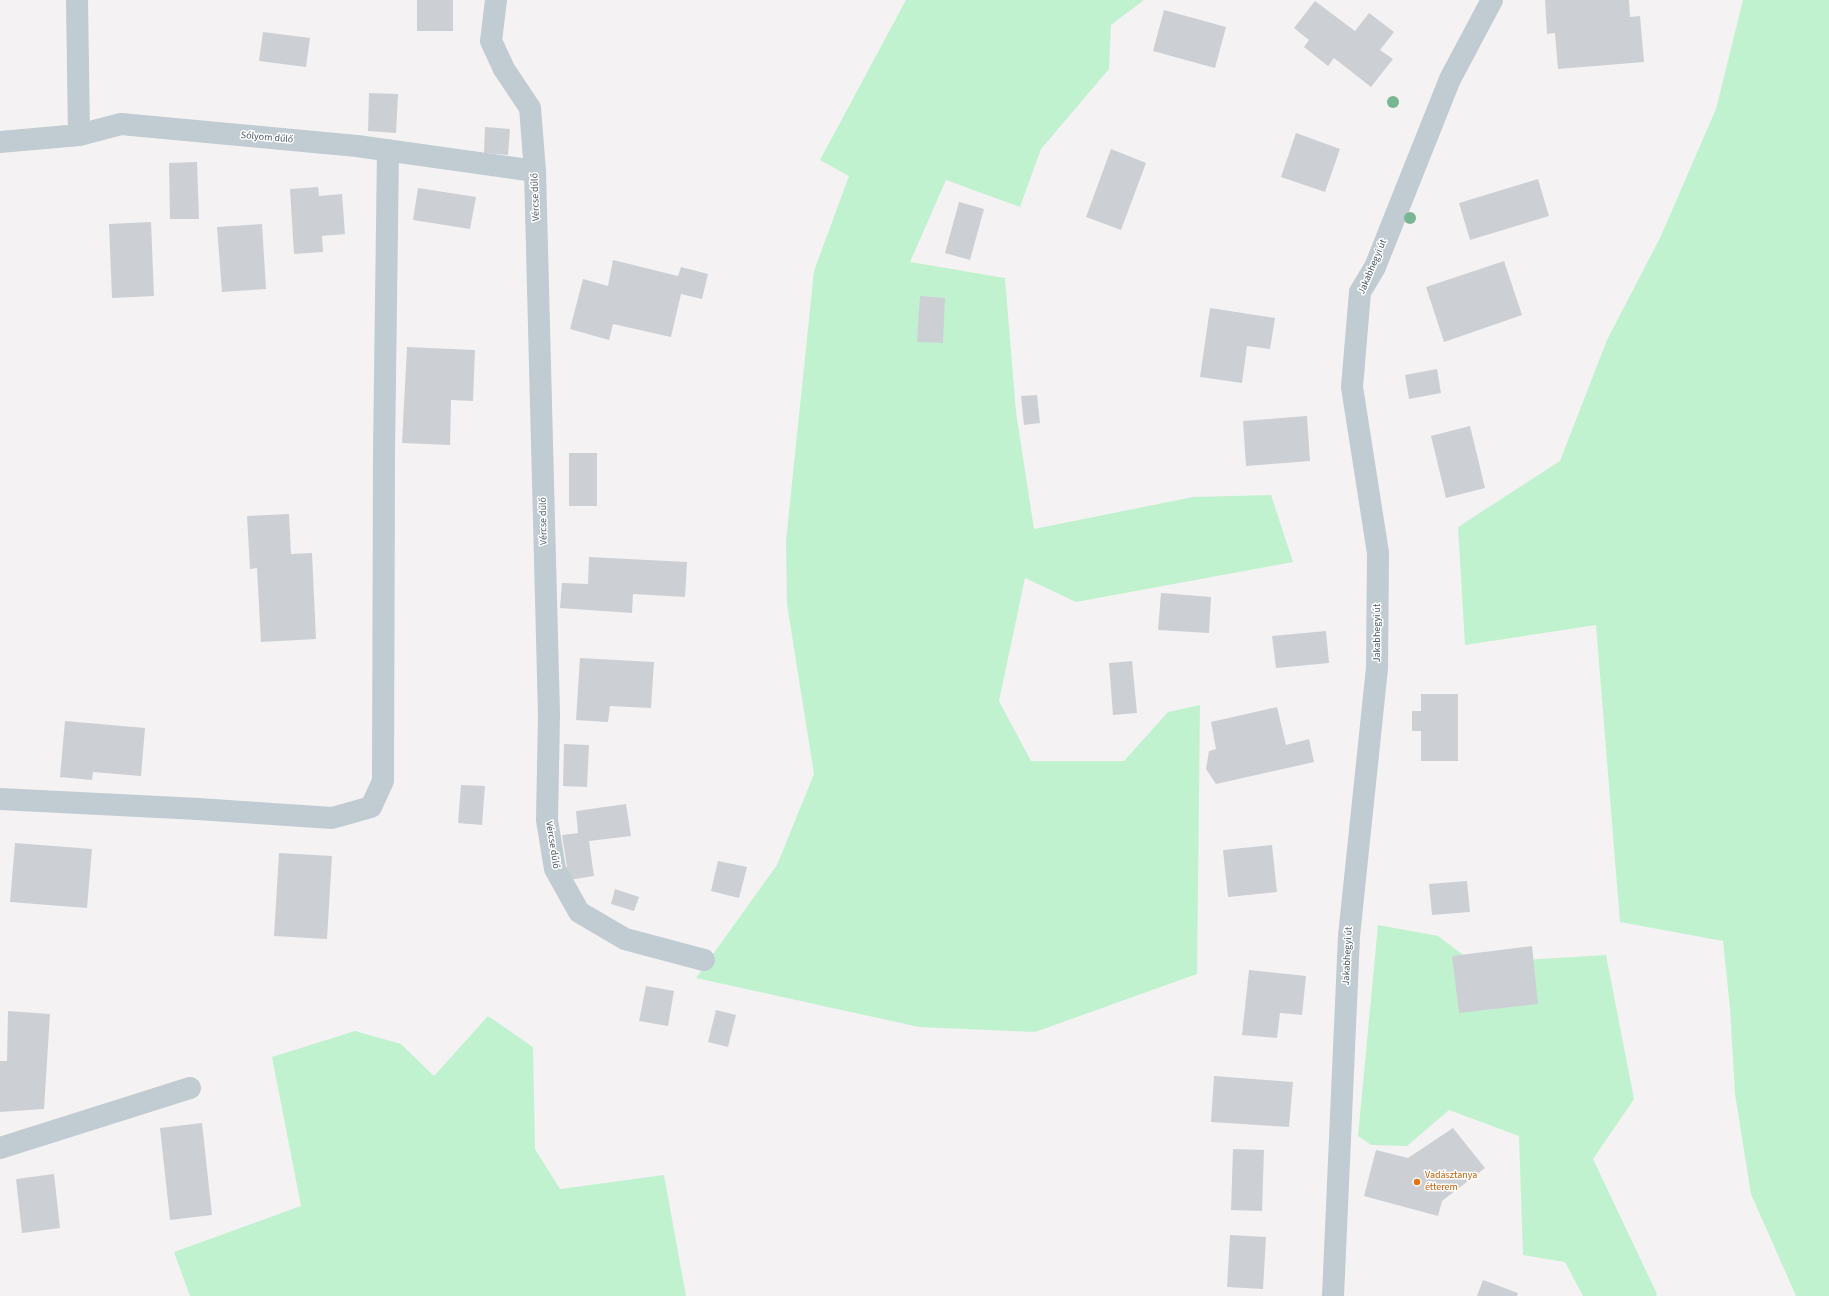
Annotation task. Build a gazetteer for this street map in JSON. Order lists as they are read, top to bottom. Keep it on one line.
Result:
{"streets":{"street":["Sólyom dűlő","Vércse dűlő","Jakabhegyi út"]},"crossings":[["Sólyom dűlő","Vércse dűlő"]],"places":["Vadásztanya étterem"]}
